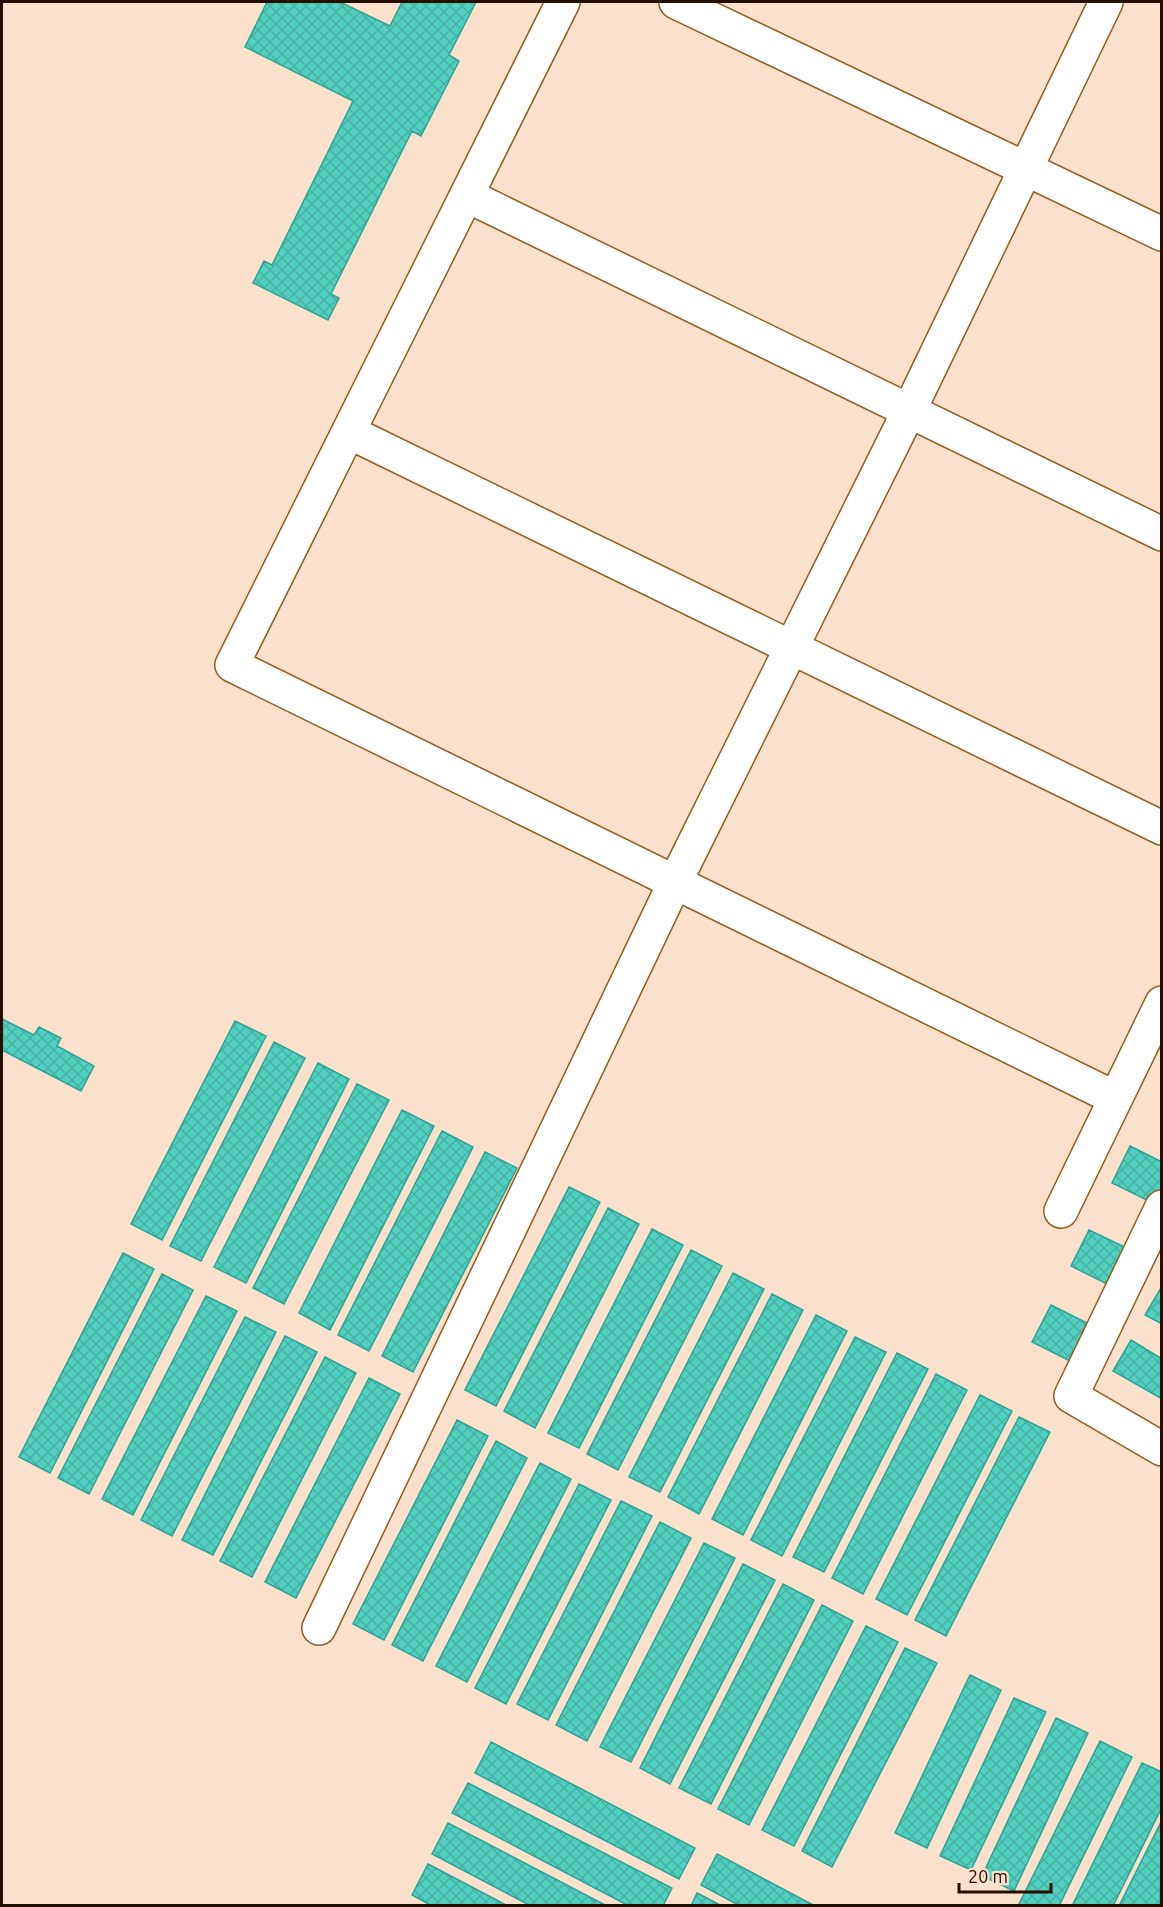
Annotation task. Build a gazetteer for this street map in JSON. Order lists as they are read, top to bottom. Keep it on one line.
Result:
{"scale_bar":"20 m"}
